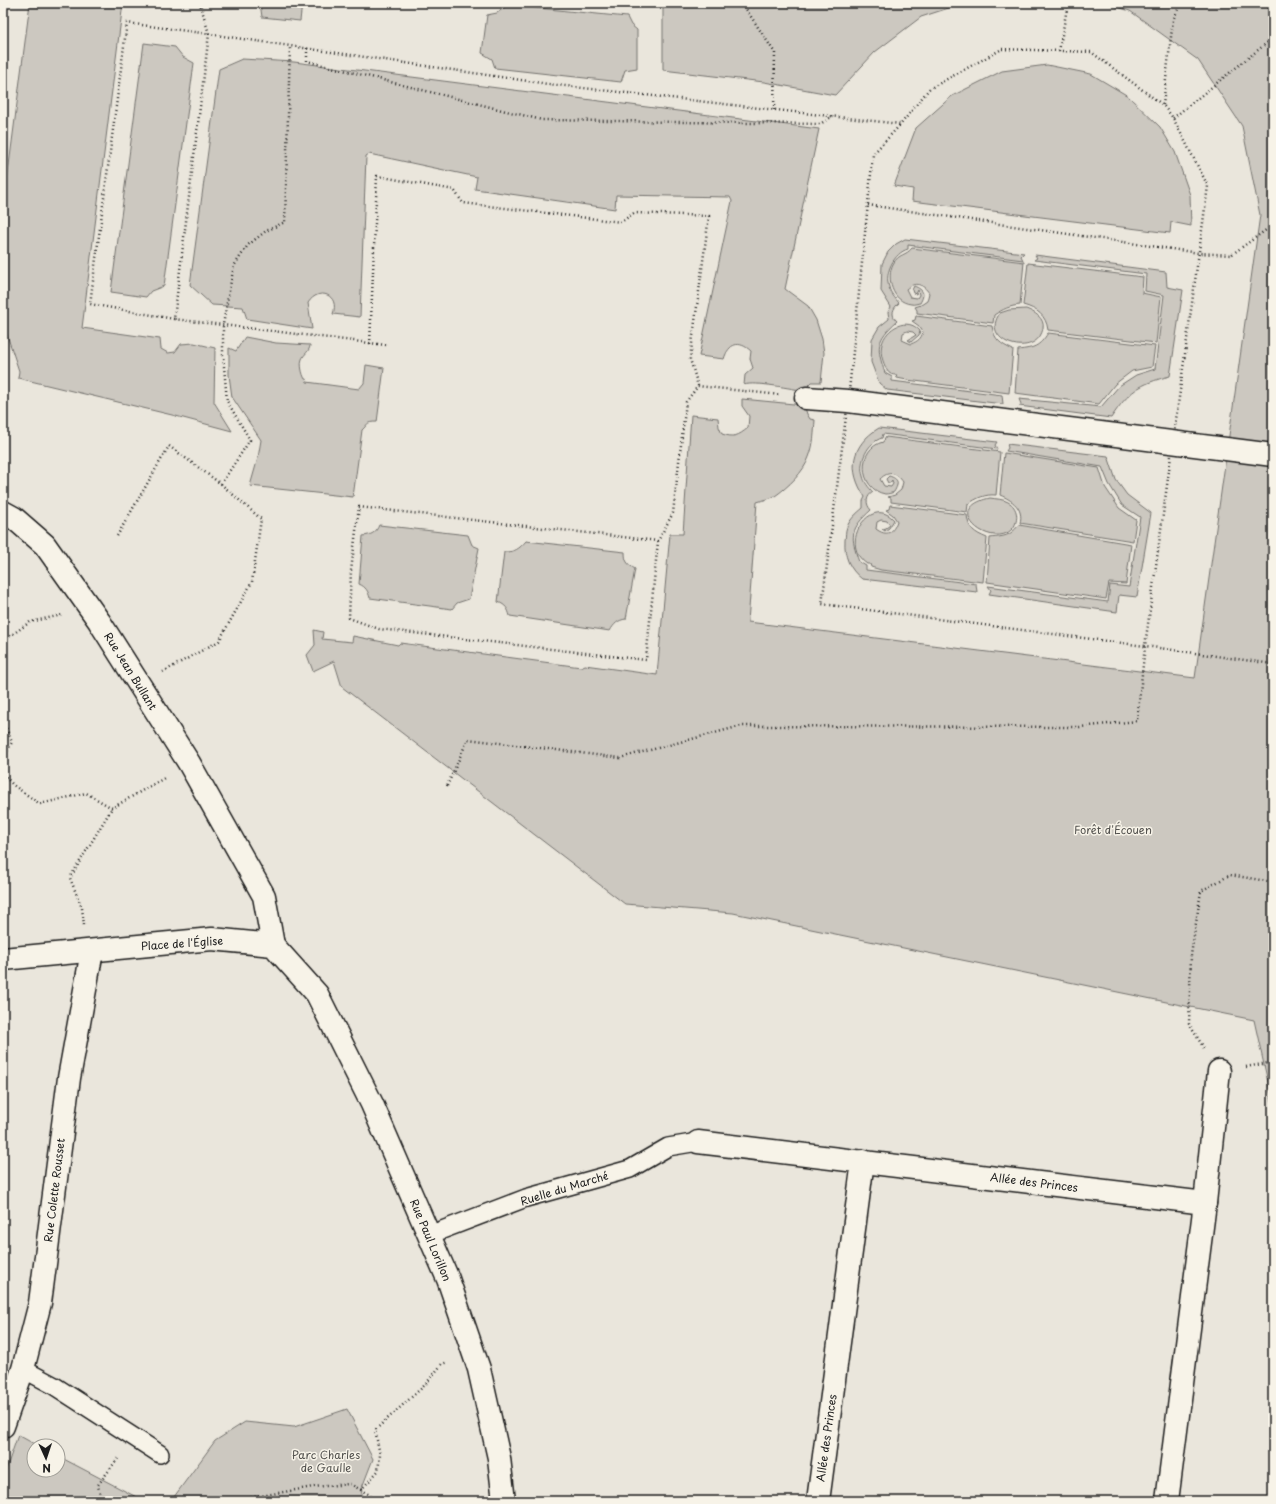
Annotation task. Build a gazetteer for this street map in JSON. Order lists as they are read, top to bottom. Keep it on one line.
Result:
{"streets":{"street":["Rue Jean Bullant","Place de l'Église","Allée des Princes","Rue Colette Rousset","Rue Paul Lorillon"],"lane":["Ruelle du Marché"]},"crossings":[["Rue Jean Bullant","Place de l'Église"],["Rue Jean Bullant","Rue Paul Lorillon"],["Place de l'Église","Rue Colette Rousset"],["Place de l'Église","Rue Paul Lorillon"],["Allée des Princes","Ruelle du Marché"],["Ruelle du Marché","Rue Paul Lorillon"]],"parks":["Forêt d'Écouen","Parc Charles de Gaulle"],"north":"bottom"}
